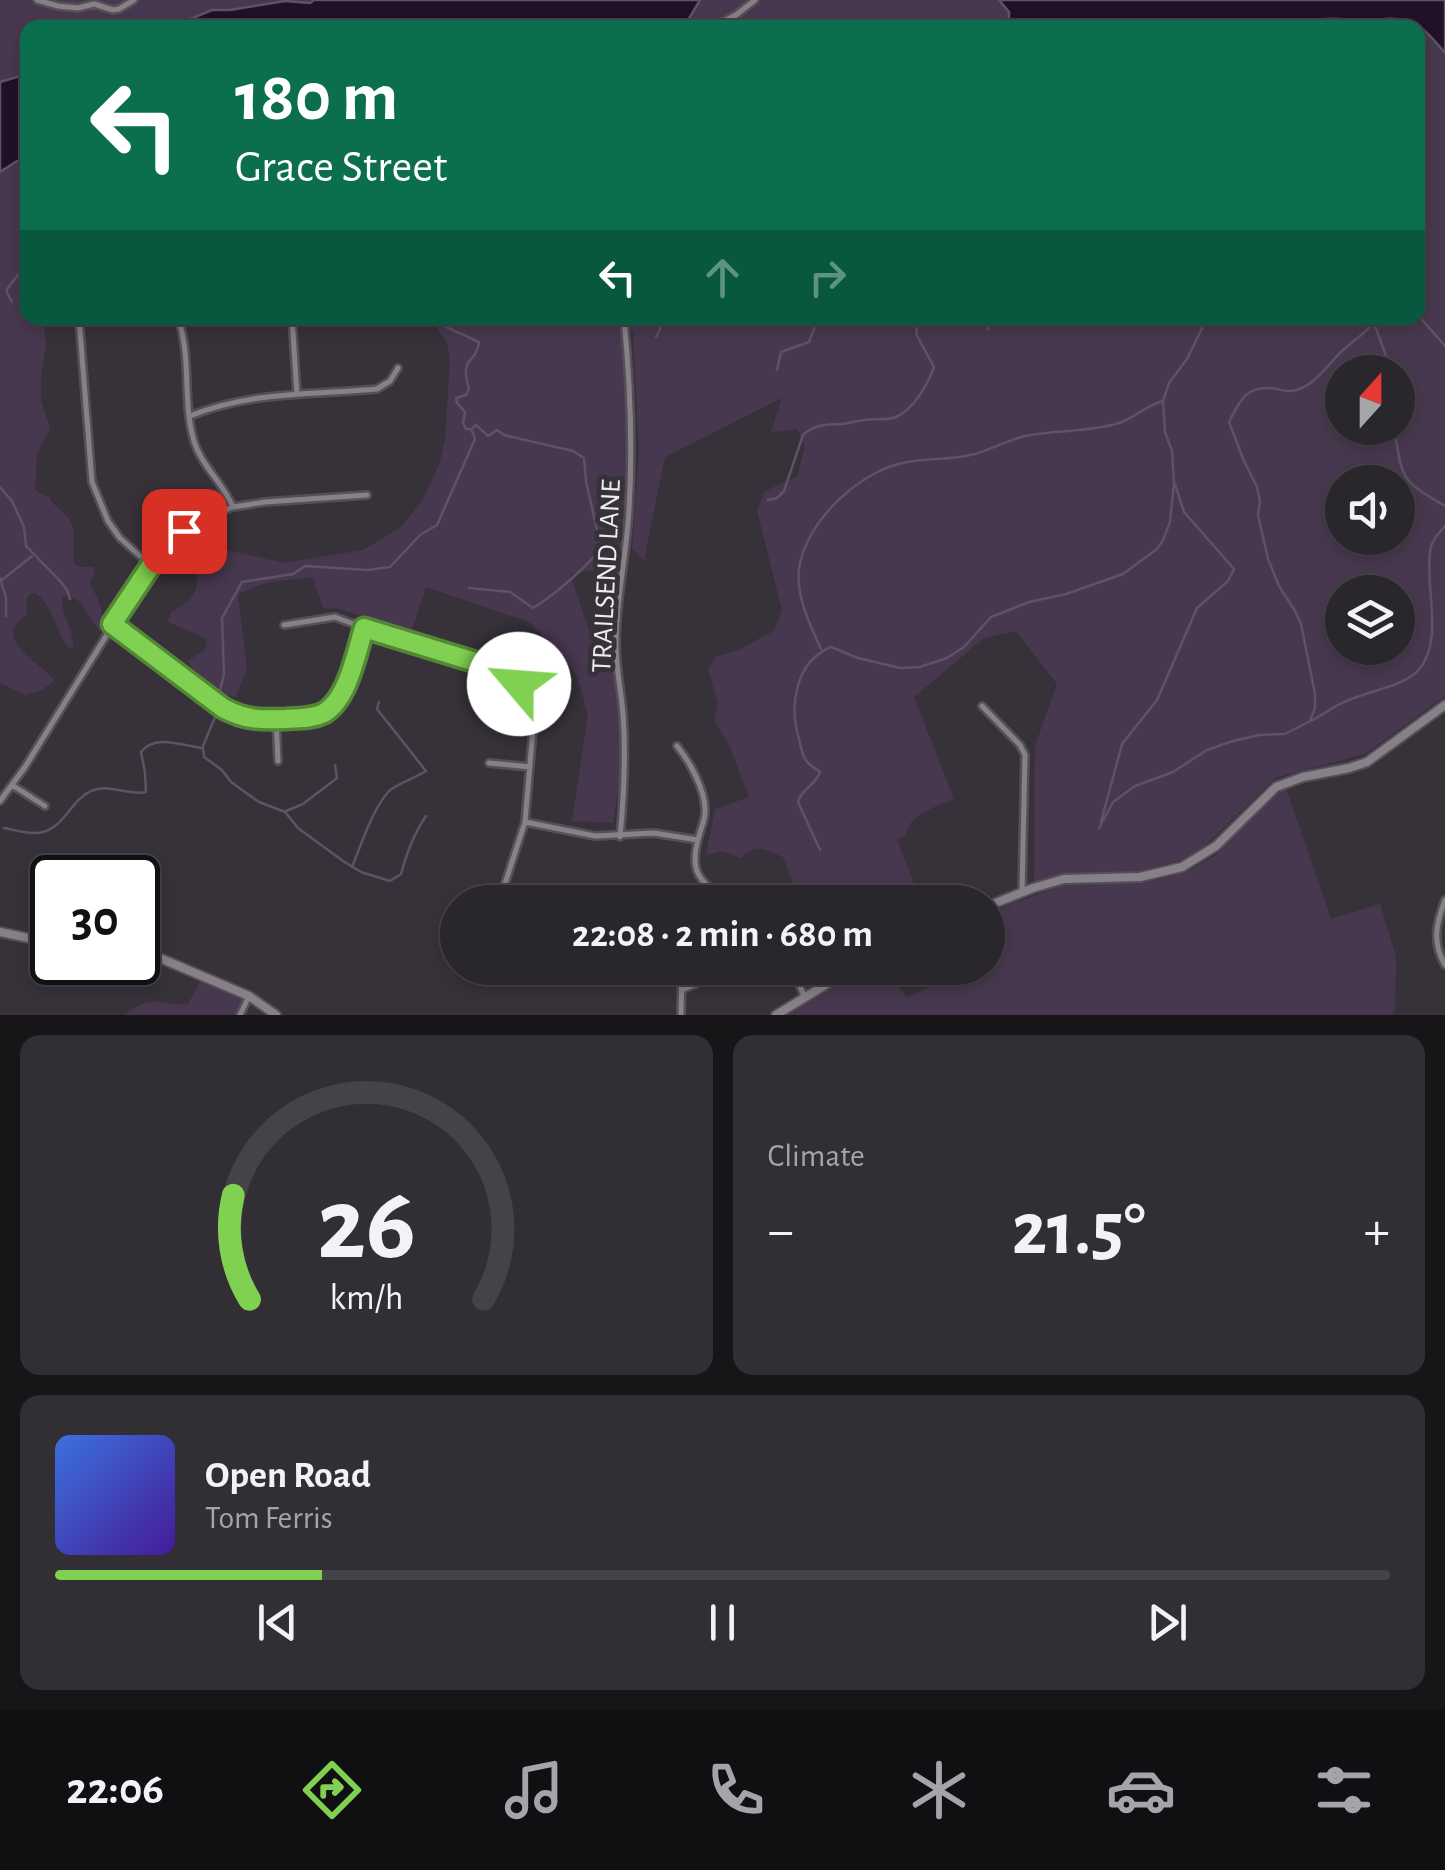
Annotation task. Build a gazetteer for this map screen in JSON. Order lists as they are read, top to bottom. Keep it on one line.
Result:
{"streets":{"street":["TRAILSEND LANE"]},"north":"top","page":{"turn":["180 m","Grace Street"],"limit":"30","trip":"22:08 · 2 min · 680 m","tile":"Climate","heat":["−","21.5°","+"],"song":["Open Road","Tom Ferris"],"tabs":"22:06","gauge":["26","km/h"]}}
